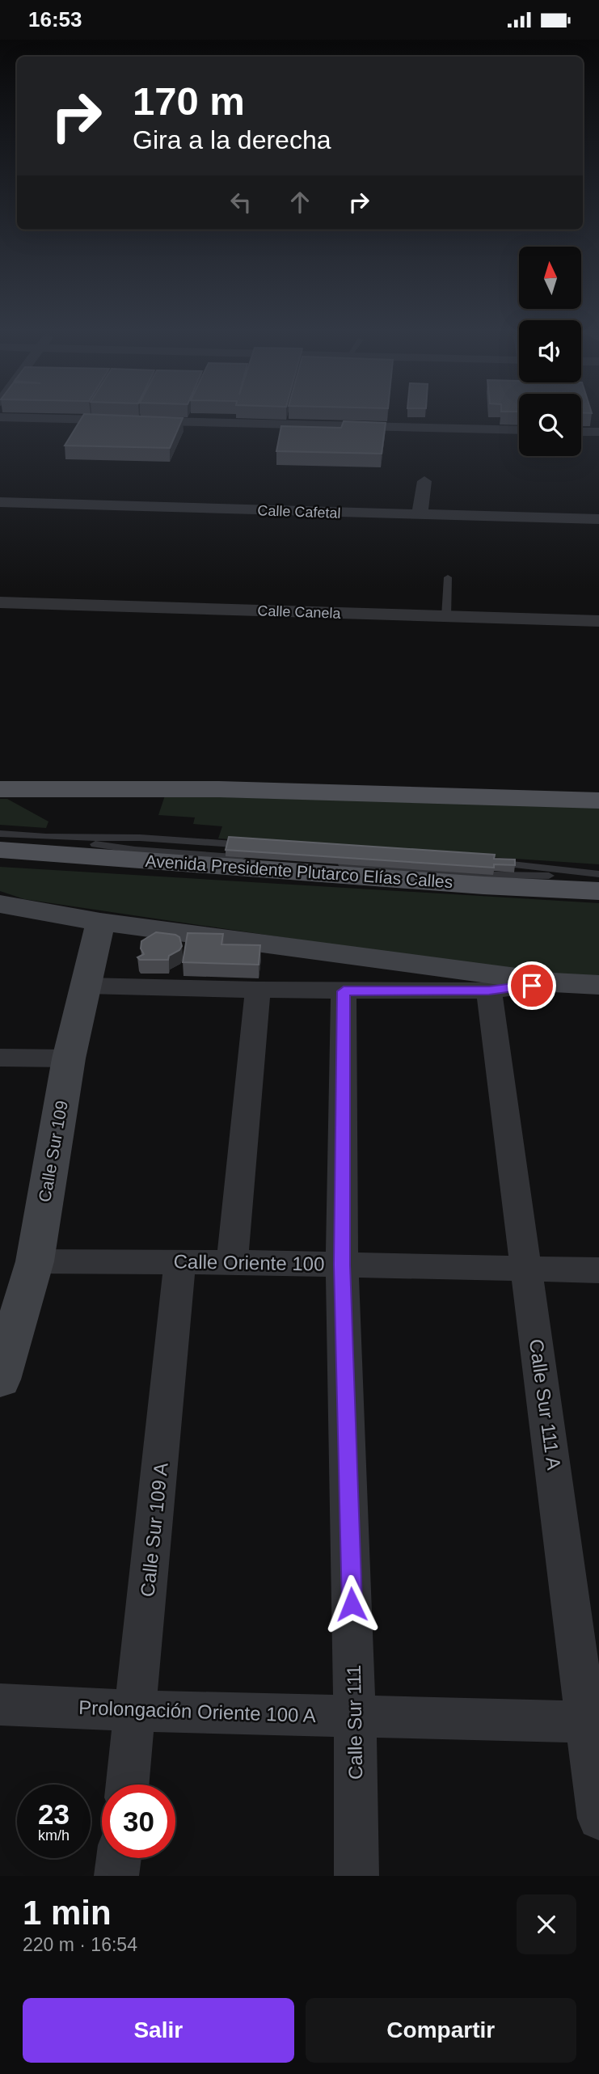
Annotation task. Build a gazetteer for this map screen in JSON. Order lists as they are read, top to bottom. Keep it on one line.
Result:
{"streets":{"main road":["Avenida Presidente Plutarco Elías Calles"],"street":["Calle Cafetal","Calle Canela","Calle Sur 109","Calle Oriente 100","Calle Sur 111 A","Calle Sur 109 A","Prolongación Oriente 100 A","Calle Sur 111"]},"crossings":[["Calle Sur 109","Calle Oriente 100"],["Calle Oriente 100","Calle Sur 111 A"],["Calle Oriente 100","Calle Sur 109 A"],["Calle Oriente 100","Calle Sur 111"],["Calle Sur 111 A","Prolongación Oriente 100 A"],["Calle Sur 109 A","Prolongación Oriente 100 A"],["Prolongación Oriente 100 A","Calle Sur 111"]],"north":"top","page":{"status":"16:53","turn":["170 m","Gira a la derecha"],"speed":"23 km/h","limit":"30","heading":["1 min","220 m · 16:54"],"buttons":["Salir","Compartir"]}}
